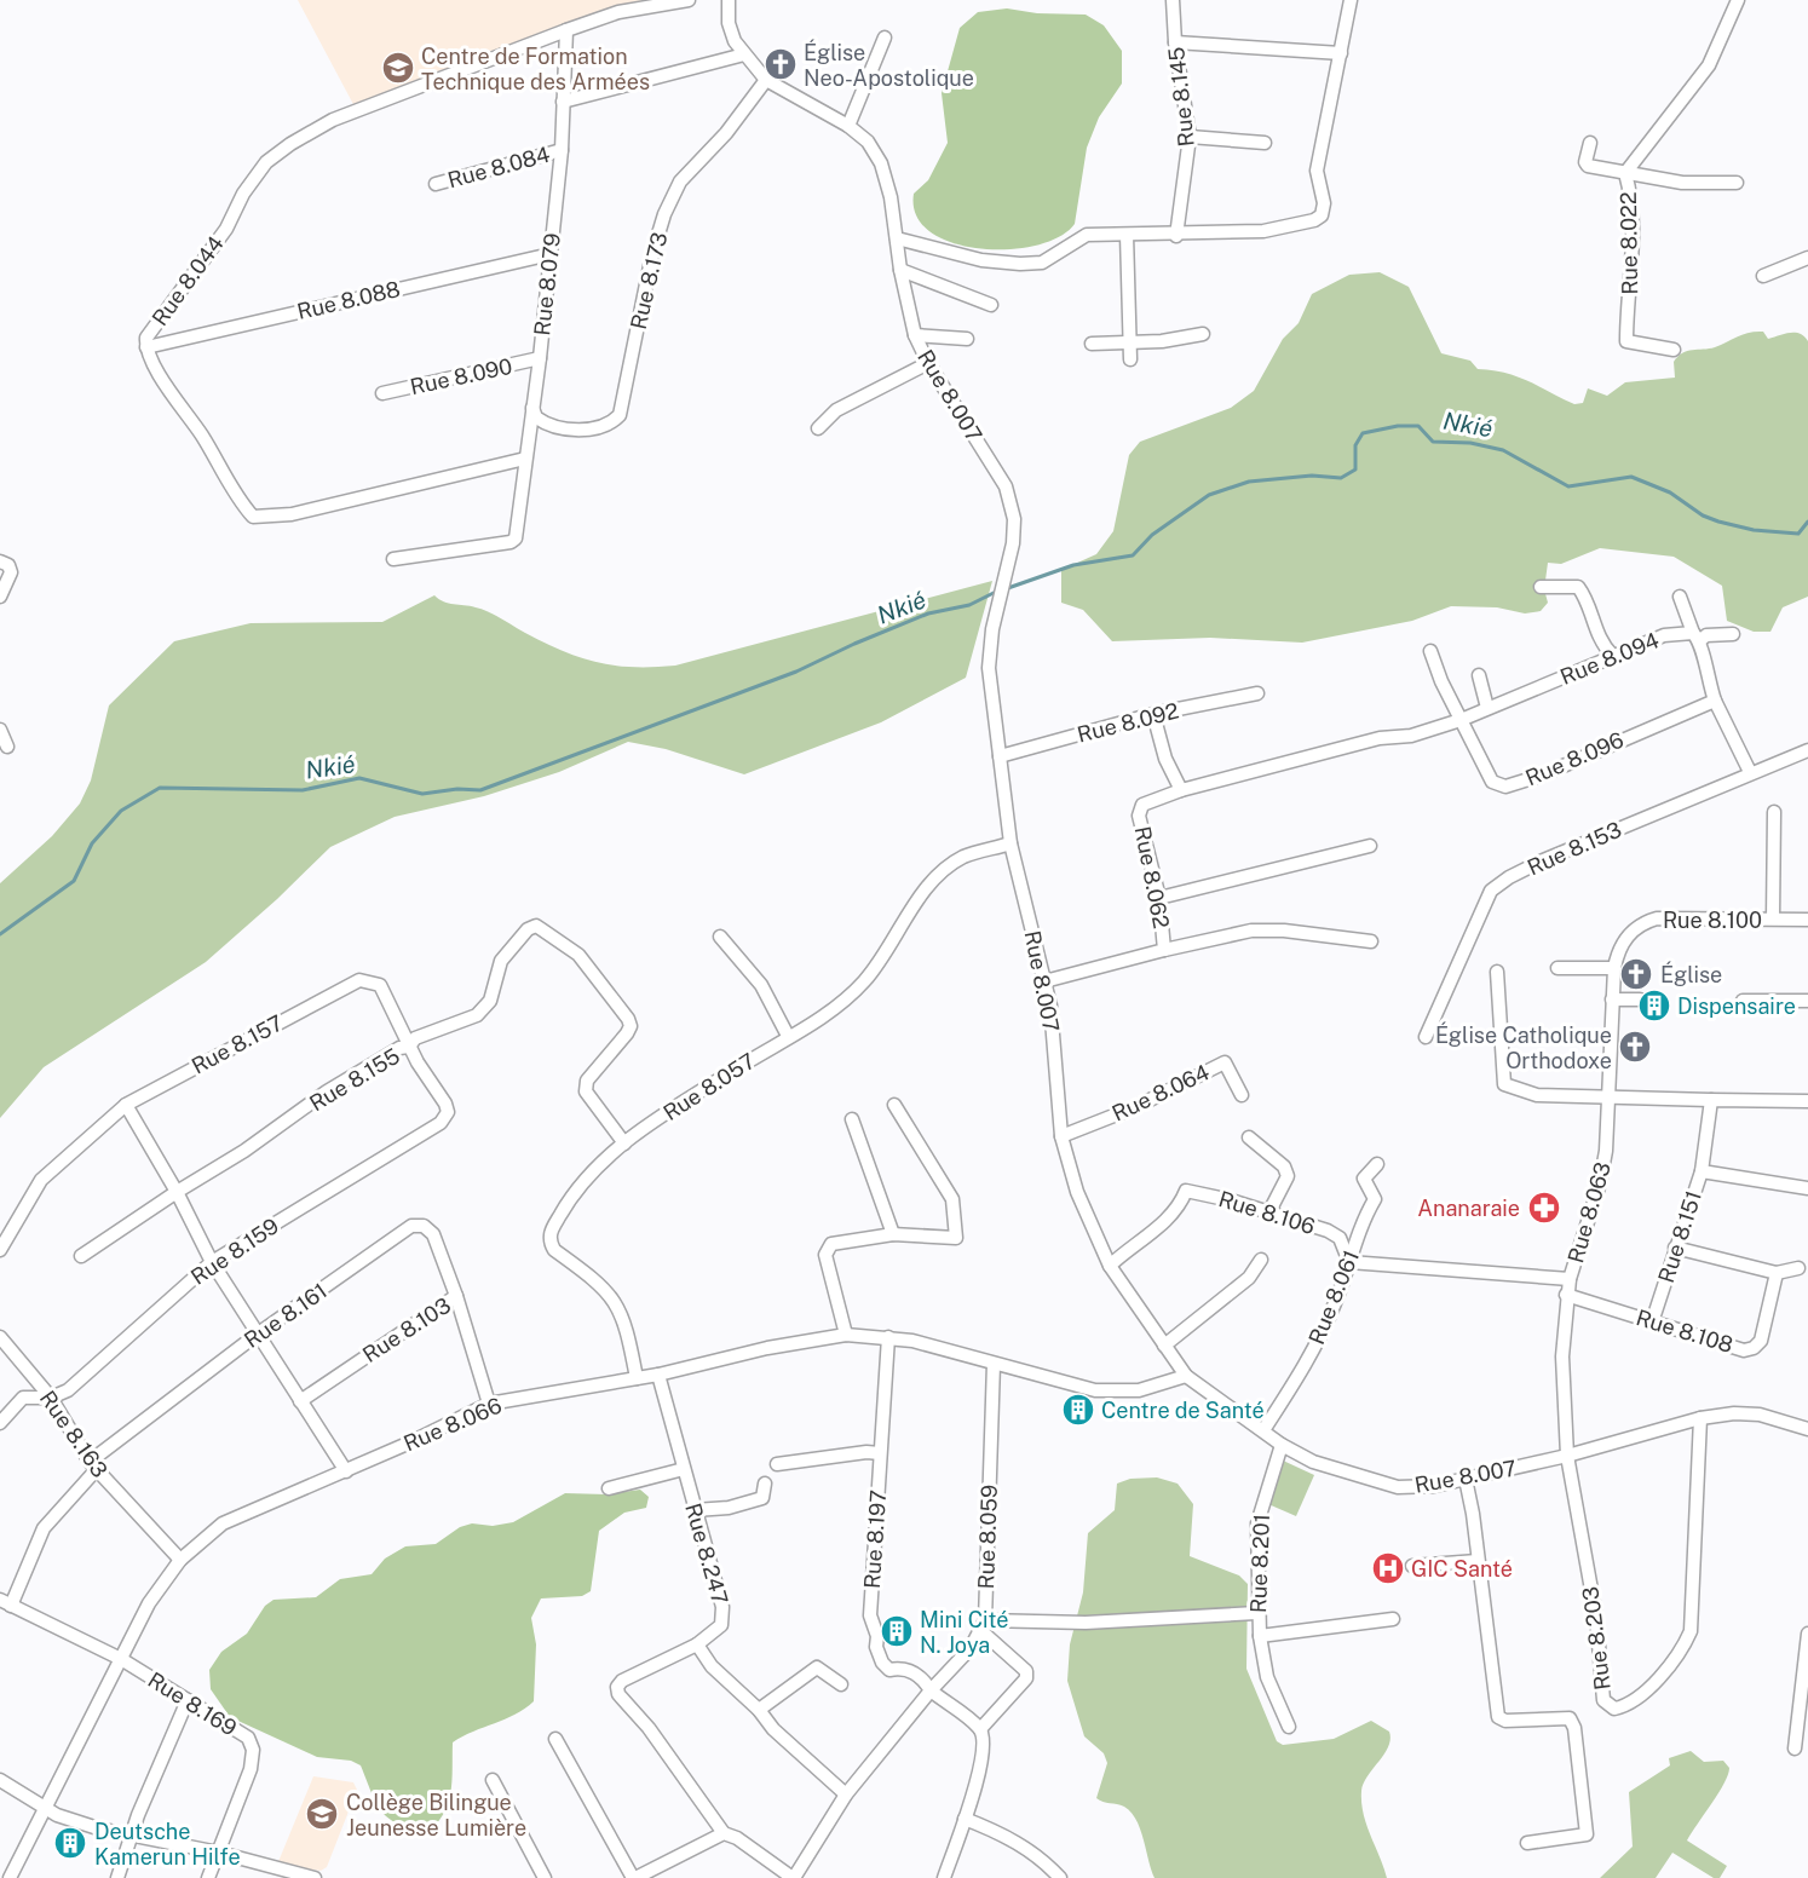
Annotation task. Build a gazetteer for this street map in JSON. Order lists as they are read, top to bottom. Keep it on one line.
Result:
{"streets":{"street":["Rue 8.145","Rue 8.084","Rue 8.022","Rue 8.044","Rue 8.173","Rue 8.079","Rue 8.088","Rue 8.090","Rue 8.007","Rue 8.094","Rue 8.092","Rue 8.096","Rue 8.153","Rue 8.062","Rue 8.100","Rue 8.157","Rue 8.155","Rue 8.057","Rue 8.064","Rue 8.106","Rue 8.063","Rue 8.151","Rue 8.159","Rue 8.061","Rue 8.161","Rue 8.103","Rue 8.108","Rue 8.066","Rue 8.163","Rue 8.059","Rue 8.197","Rue 8.247","Rue 8.201","Rue 8.203","Rue 8.169"]},"crossings":[["Rue 8.084","Rue 8.079"],["Rue 8.044","Rue 8.079"],["Rue 8.044","Rue 8.088"],["Rue 8.173","Rue 8.079"],["Rue 8.173","Rue 8.007"],["Rue 8.079","Rue 8.088"],["Rue 8.079","Rue 8.090"],["Rue 8.007","Rue 8.092"],["Rue 8.007","Rue 8.062"],["Rue 8.007","Rue 8.057"],["Rue 8.007","Rue 8.064"],["Rue 8.007","Rue 8.106"],["Rue 8.007","Rue 8.063"],["Rue 8.007","Rue 8.061"],["Rue 8.007","Rue 8.066"],["Rue 8.007","Rue 8.201"],["Rue 8.007","Rue 8.203"],["Rue 8.094","Rue 8.096"],["Rue 8.094","Rue 8.062"],["Rue 8.100","Rue 8.063"],["Rue 8.157","Rue 8.155"],["Rue 8.157","Rue 8.159"],["Rue 8.155","Rue 8.057"],["Rue 8.155","Rue 8.159"],["Rue 8.057","Rue 8.066"],["Rue 8.106","Rue 8.061"],["Rue 8.063","Rue 8.108"],["Rue 8.063","Rue 8.203"],["Rue 8.151","Rue 8.108"],["Rue 8.159","Rue 8.163"],["Rue 8.161","Rue 8.103"],["Rue 8.161","Rue 8.163"],["Rue 8.103","Rue 8.066"],["Rue 8.066","Rue 8.163"],["Rue 8.066","Rue 8.059"],["Rue 8.066","Rue 8.197"],["Rue 8.066","Rue 8.247"],["Rue 8.066","Rue 8.169"]],"water":["Nkié"],"places":{"church":["Église Neo-Apostolique","Église","Église Catholique Orthodoxe"],"school or university":["Centre de Formation Technique des Armées","Collège Bilingue Jeunesse Lumière"],"building":["Dispensaire","Centre de Santé","Mini Cité N. Joya","Deutsche Kamerun Hilfe"],"pharmacy":["Ananaraie"],"hospital":["GIC Santé"]}}
